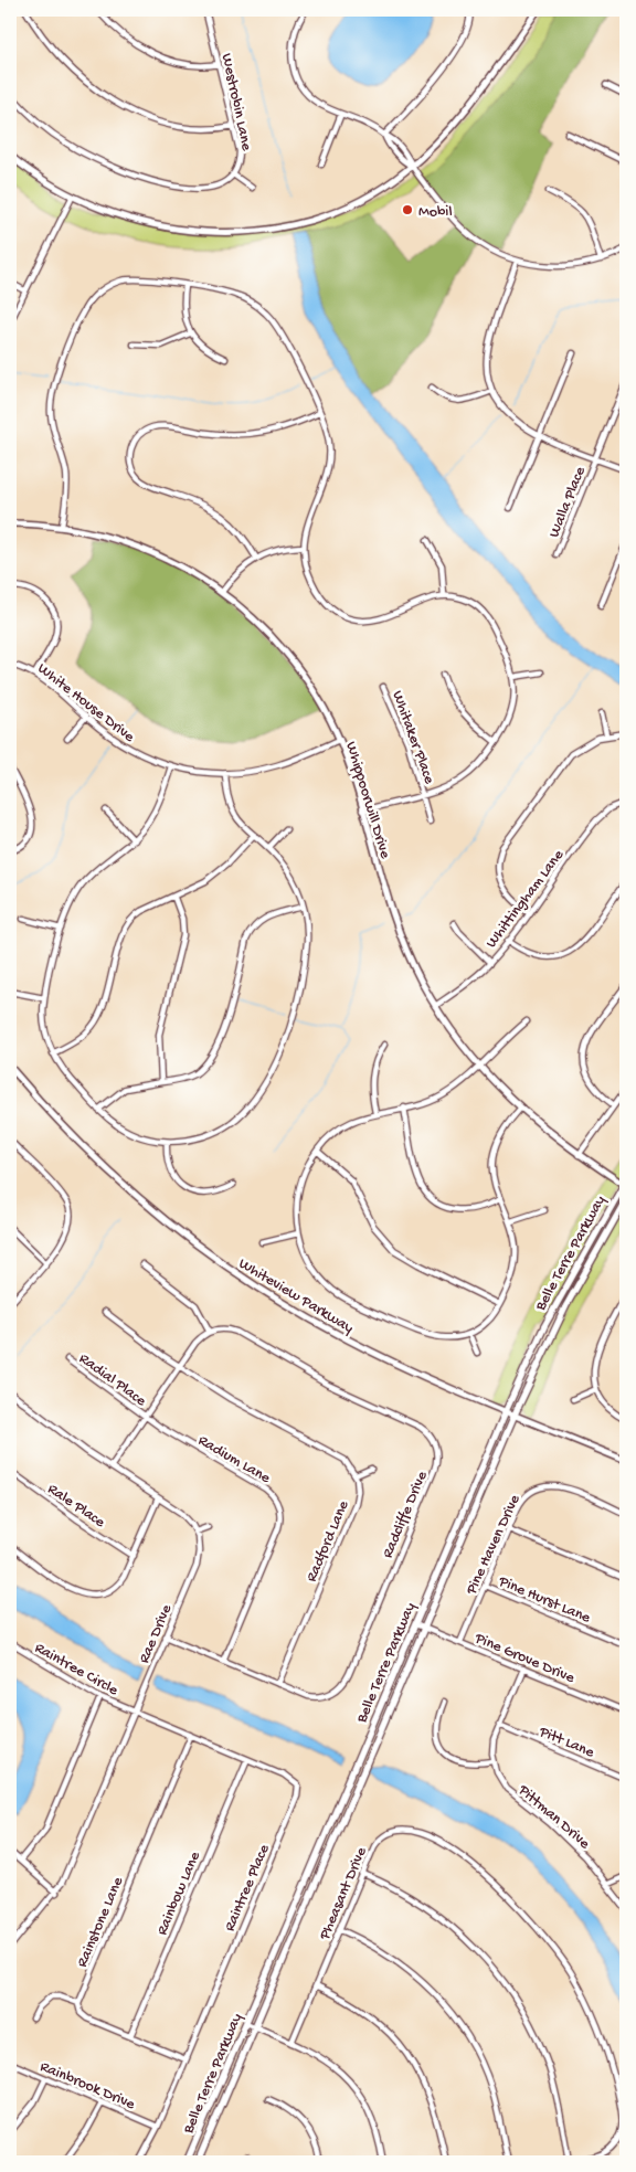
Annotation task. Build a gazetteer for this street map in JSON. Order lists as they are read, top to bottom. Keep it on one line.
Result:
{"streets":{"main road":["Belle Terre Parkway"],"street":["Westrobin Lane","Walla Place","White House Drive","Whitaker Place","Whippoorwill Drive","Whittingham Lane","Whiteview Parkway","Radial Place","Radium Lane","Rale Place","Radcliffe Drive","Radford Lane","Pine Haven Drive","Pine Hurst Lane","Rae Drive","Pine Grove Drive","Raintree Circle","Pitt Lane","Pittman Drive","Raintree Place","Rainbow Lane","Pheasant Drive","Rainstone Lane","Rainbrook Drive"]},"crossings":[["White House Drive","Whippoorwill Drive"],["Whippoorwill Drive","Whittingham Lane"],["Whippoorwill Drive","Belle Terre Parkway"],["Belle Terre Parkway","Whiteview Parkway"],["Belle Terre Parkway","Pine Grove Drive"],["Radial Place","Radium Lane"],["Radcliffe Drive","Radford Lane"],["Radcliffe Drive","Rae Drive"],["Pine Haven Drive","Pine Hurst Lane"],["Pine Haven Drive","Pine Grove Drive"],["Rae Drive","Raintree Circle"],["Rae Drive","Raintree Place"],["Raintree Circle","Raintree Place"],["Raintree Place","Rainbow Lane"],["Raintree Place","Rainstone Lane"],["Raintree Place","Rainbrook Drive"]],"places":["Mobil"]}
